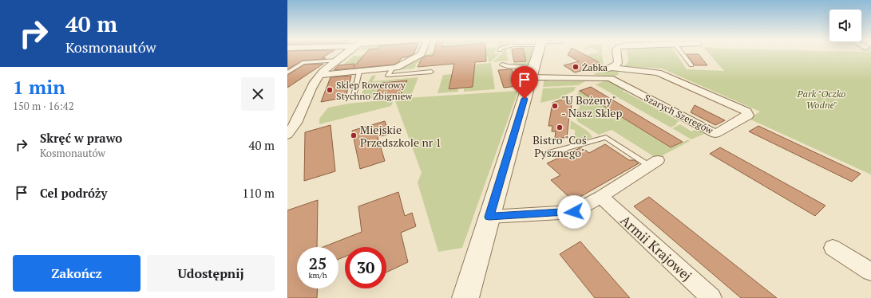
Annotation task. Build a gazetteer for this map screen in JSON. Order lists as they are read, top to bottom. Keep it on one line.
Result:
{"streets":{"street":["Szarych Szeregów","Armii Krajowej"]},"parks":["Park \"Oczko Wodne\""],"places":["Żabka","Sklep Rowerowy Stychno Zbigniew","\"U Bożeny\" - Nasz Sklep","Bistro \"Coś Pysznego\"","Miejskie Przedszkole nr 1"],"page":{"turn":["40 m","Kosmonautów"],"heading":["1 min","150 m · 16:42"],"list":[{"name":"Skręć w prawo","note":"Kosmonautów","value":"40 m"},{"name":"Cel podróży","value":"110 m"}],"speed":"25 km/h","limit":"30","buttons":["Zakończ","Udostępnij"]}}
